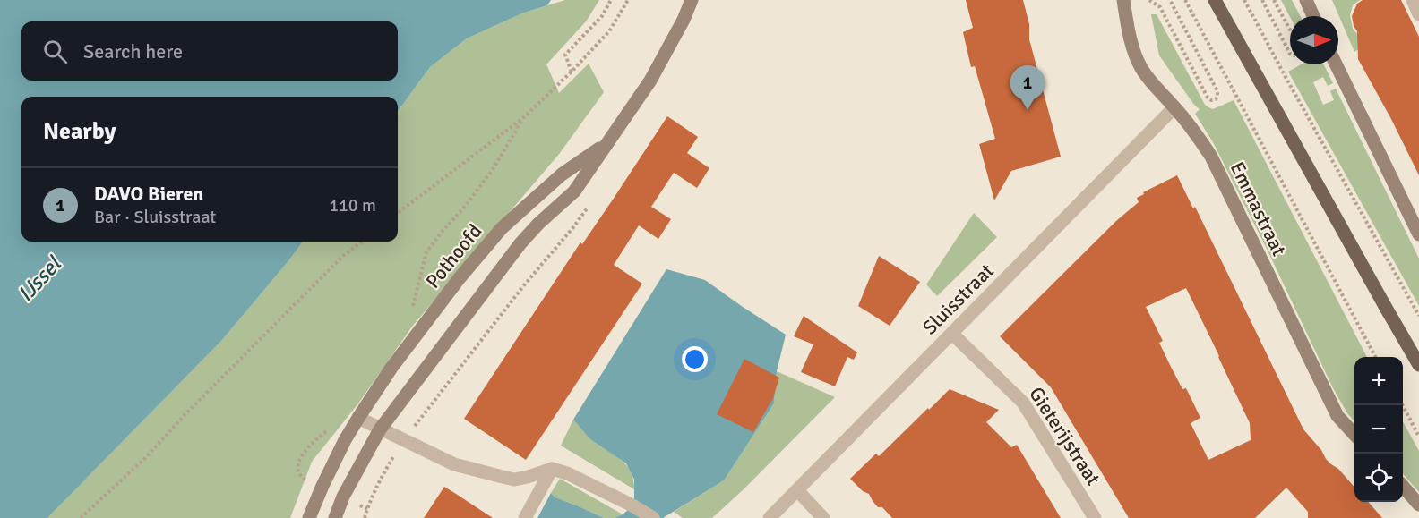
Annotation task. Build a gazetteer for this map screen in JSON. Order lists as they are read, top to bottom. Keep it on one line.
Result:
{"streets":{"street":["Emmastraat","Pothoofd","Sluisstraat","Gieterijstraat"]},"crossings":[["Emmastraat","Sluisstraat"],["Sluisstraat","Gieterijstraat"]],"water":["IJssel"],"north":"right","page":{"search":"Search here","pins":"1","heading":"Nearby","list":[{"mark":"1","name":"DAVO Bieren","note":"Bar · Sluisstraat","value":"110 m"}],"map_buttons":["+","−"]}}
